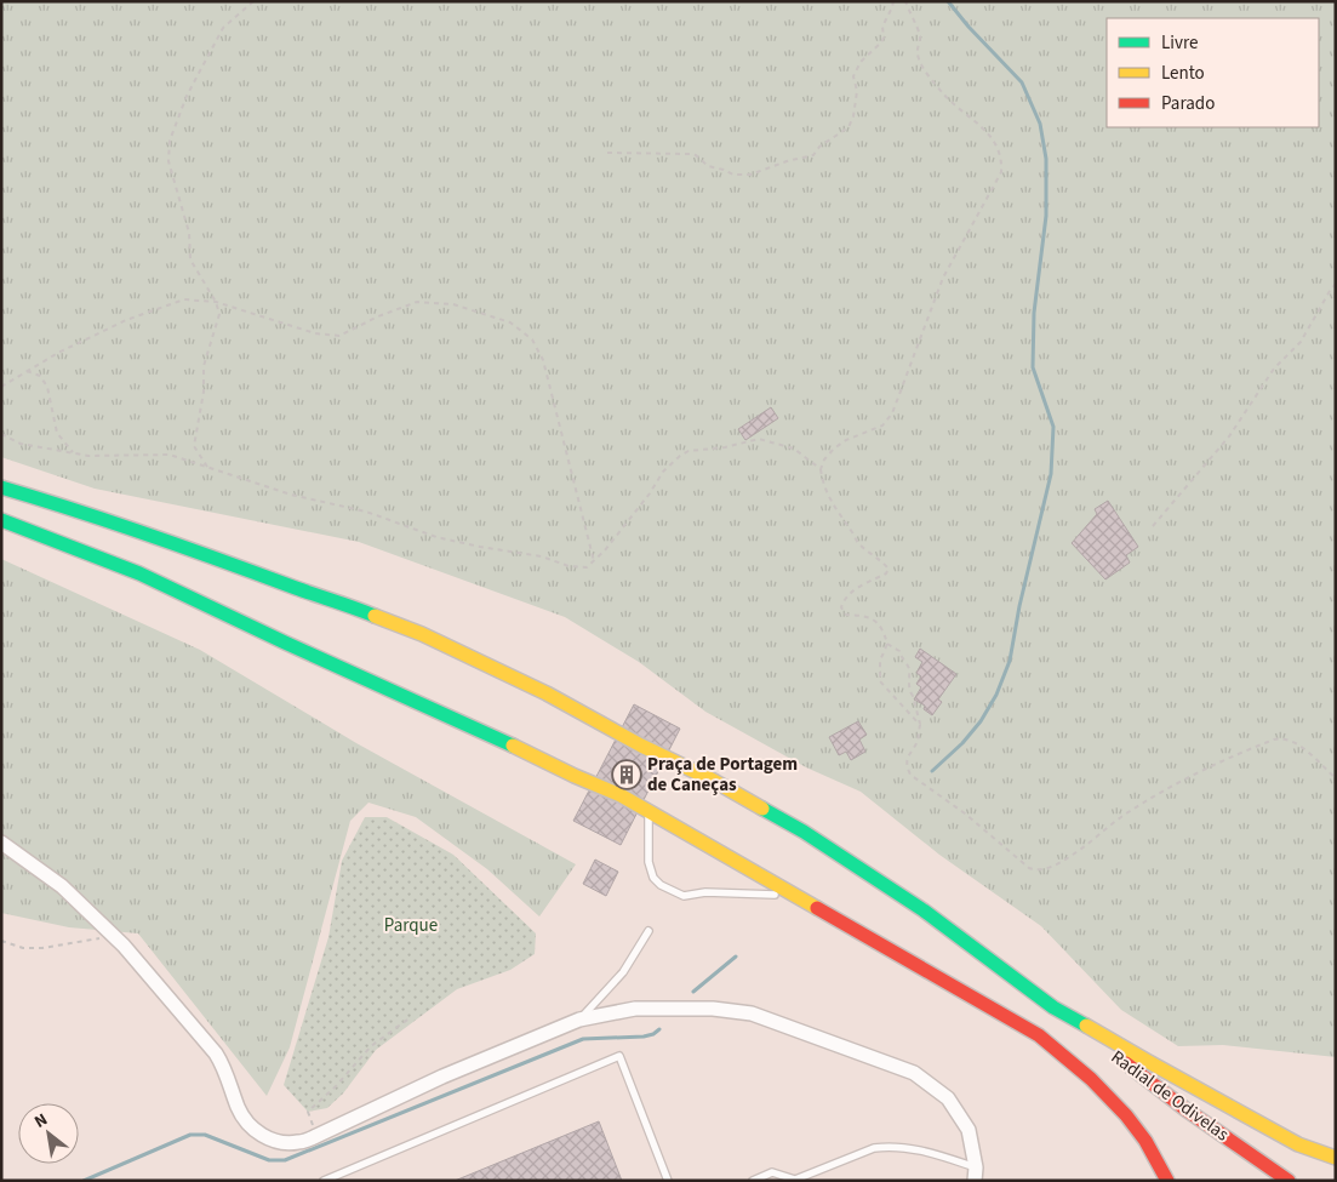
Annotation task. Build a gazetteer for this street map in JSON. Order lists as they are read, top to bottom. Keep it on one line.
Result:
{"streets":{"highway":["Radial de Odivelas"]},"parks":["Parque"],"places":{"building":["Praça de Portagem de Caneças"]},"legend":["Livre","Lento","Parado"],"north":"top left"}
